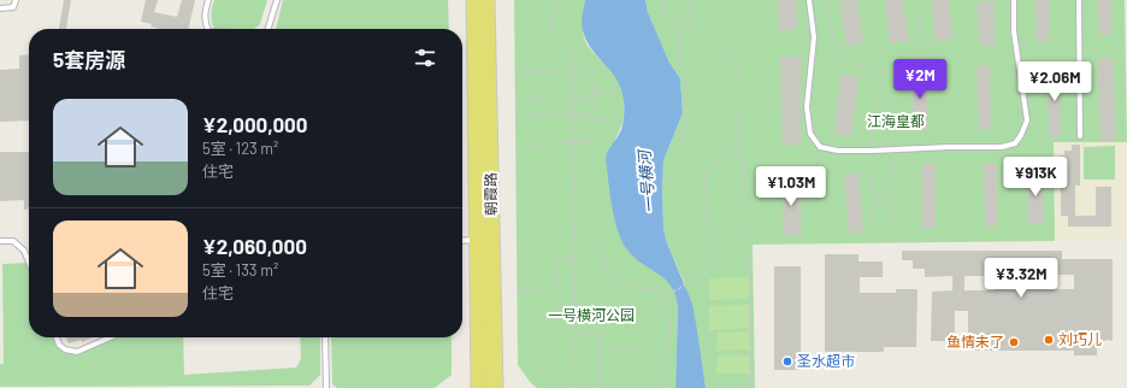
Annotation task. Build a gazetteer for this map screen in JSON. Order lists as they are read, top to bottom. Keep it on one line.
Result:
{"streets":{"main road":["朝霞路"]},"water":["一号横河"],"parks":["江海皇都","一号横河公园"],"places":["刘巧儿","鱼情未了","圣水超市"],"page":{"heading":"5套房源","price":["¥2M","¥2.06M","¥913K","¥1.03M","¥3.32M"],"list":[{"name":"¥2,000,000","note":"5室 · 123 m² · 住宅"},{"name":"¥2,060,000","note":"5室 · 133 m² · 住宅"}]}}
